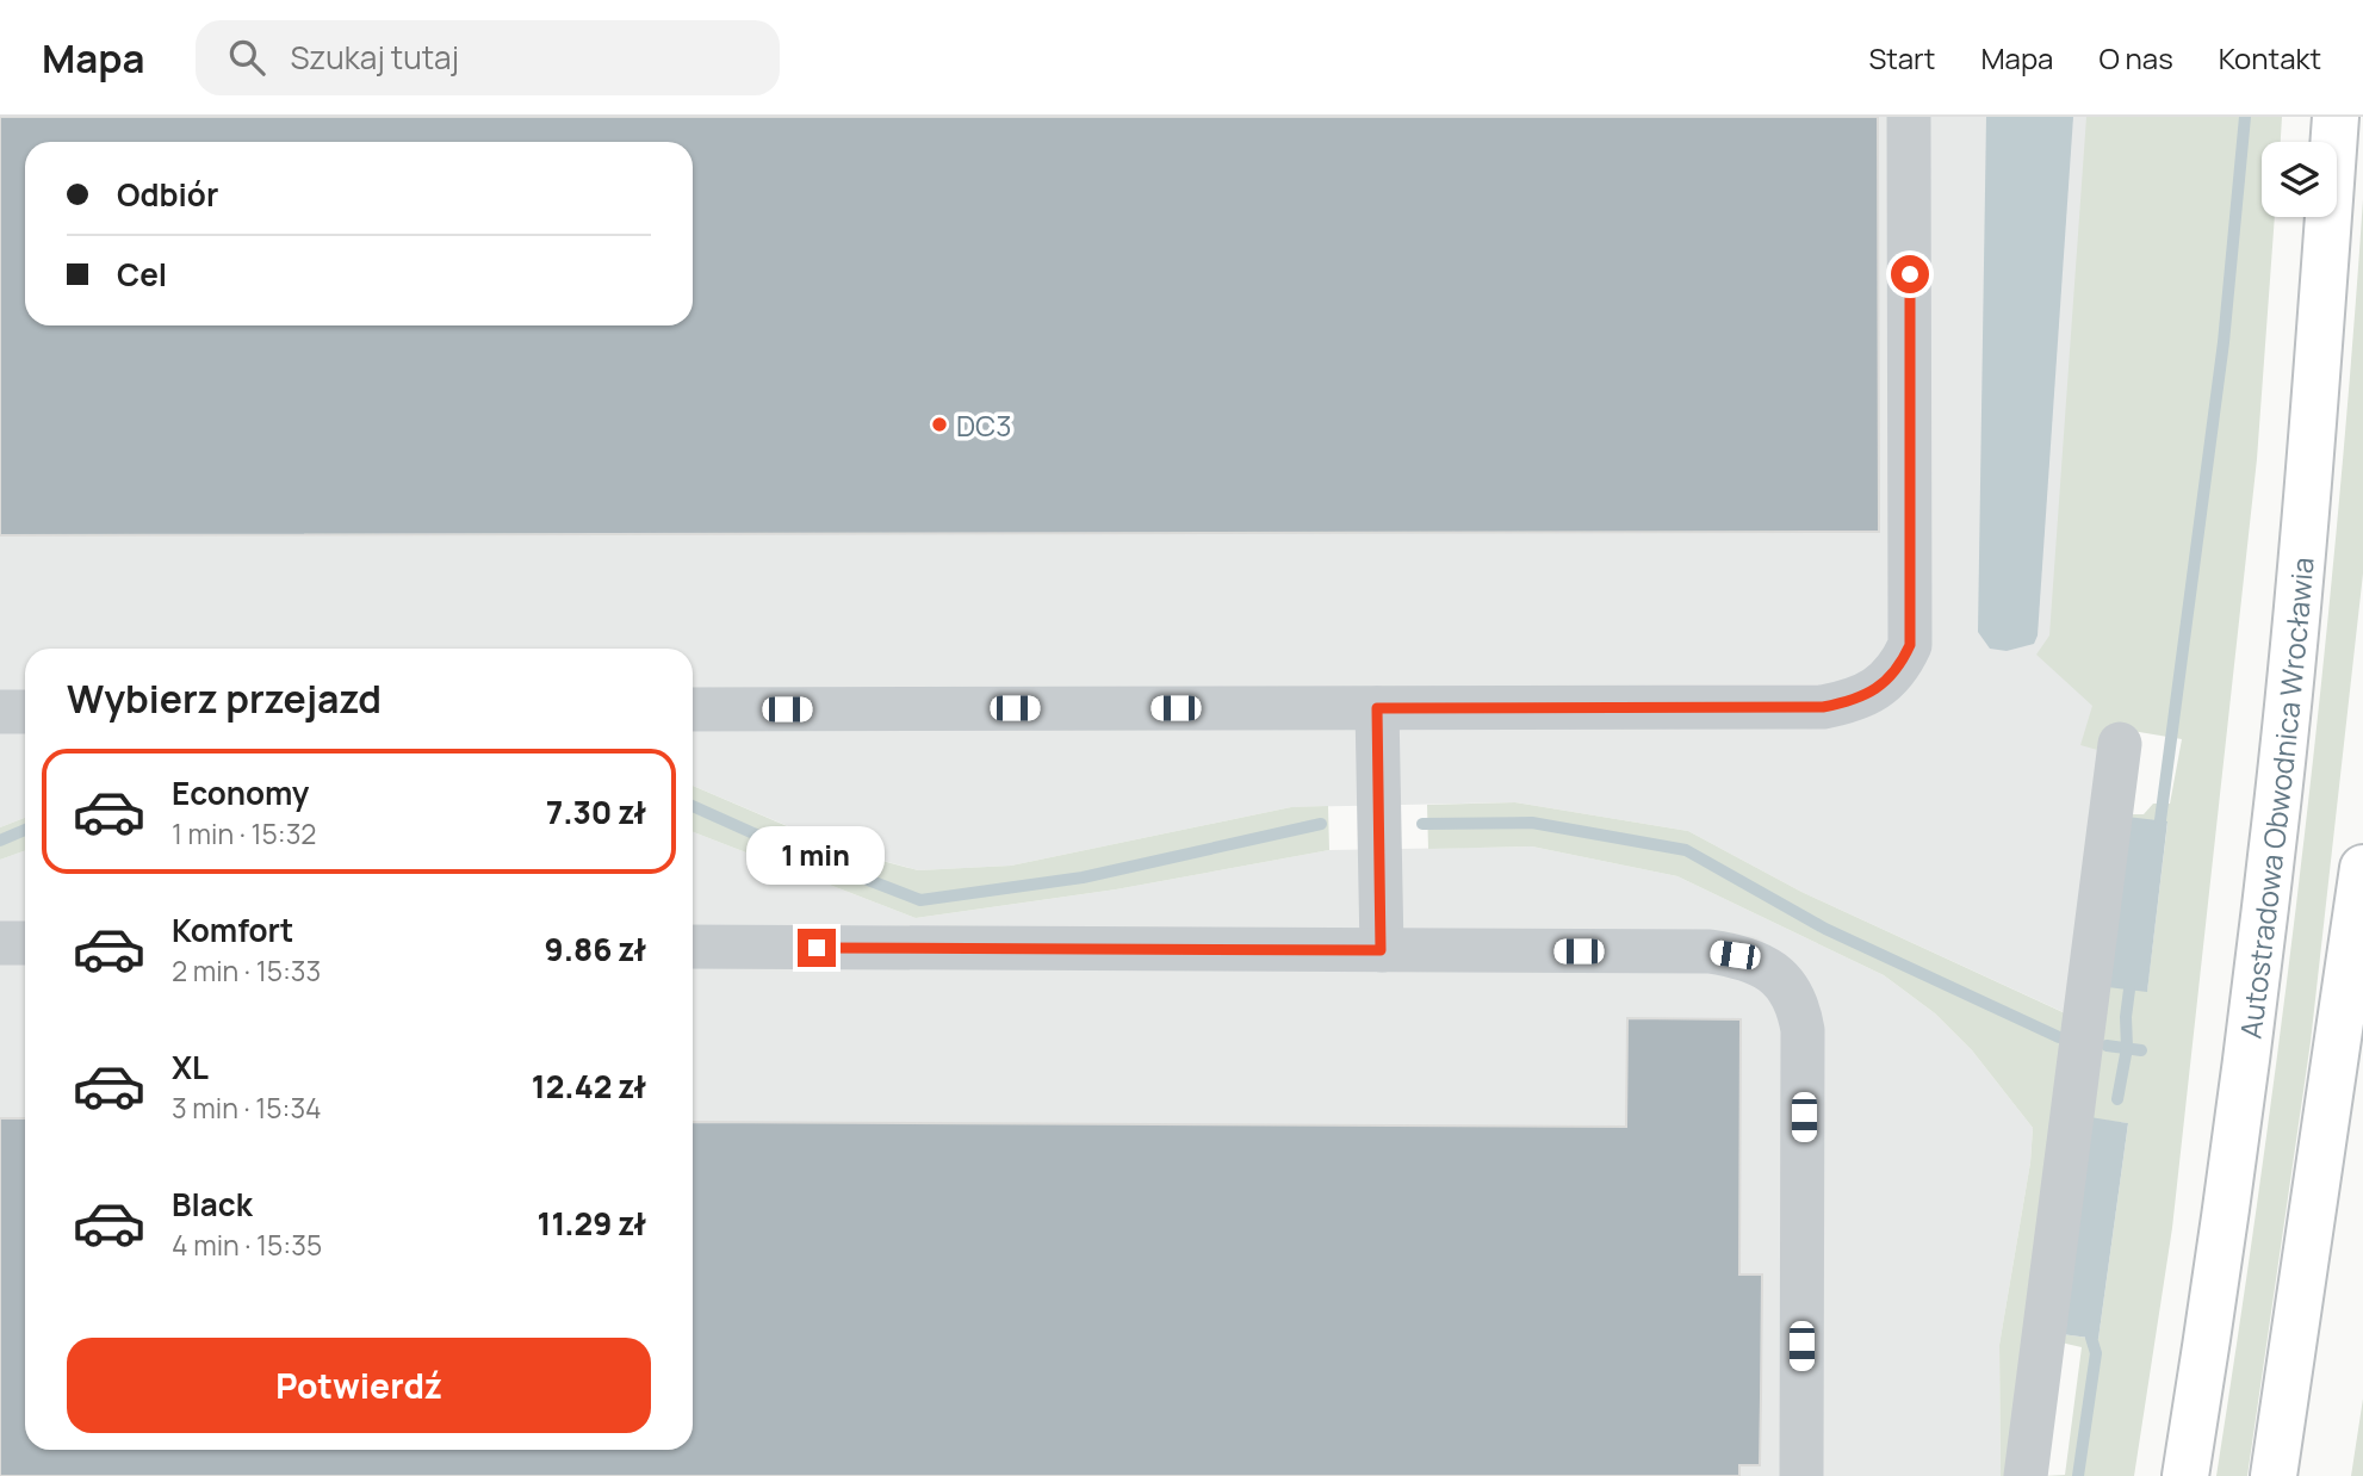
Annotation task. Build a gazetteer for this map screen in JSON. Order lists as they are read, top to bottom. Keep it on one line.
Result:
{"streets":{"highway":["Autostradowa Obwodnica Wrocławia"]},"places":["DC3"],"page":{"header":"Mapa","search":"Szukaj tutaj","nav":["Start","Mapa","O nas","Kontakt"],"banner":["Odbiór","Cel"],"heading":"Wybierz przejazd","list":[{"name":"Economy","note":"1 min · 15:32","value":"7.30 zł"},{"name":"Komfort","note":"2 min · 15:33","value":"9.86 zł"},{"name":"XL","note":"3 min · 15:34","value":"12.42 zł"},{"name":"Black","note":"4 min · 15:35","value":"11.29 zł"}],"bubble":"1 min","buttons":"Potwierdź"}}
